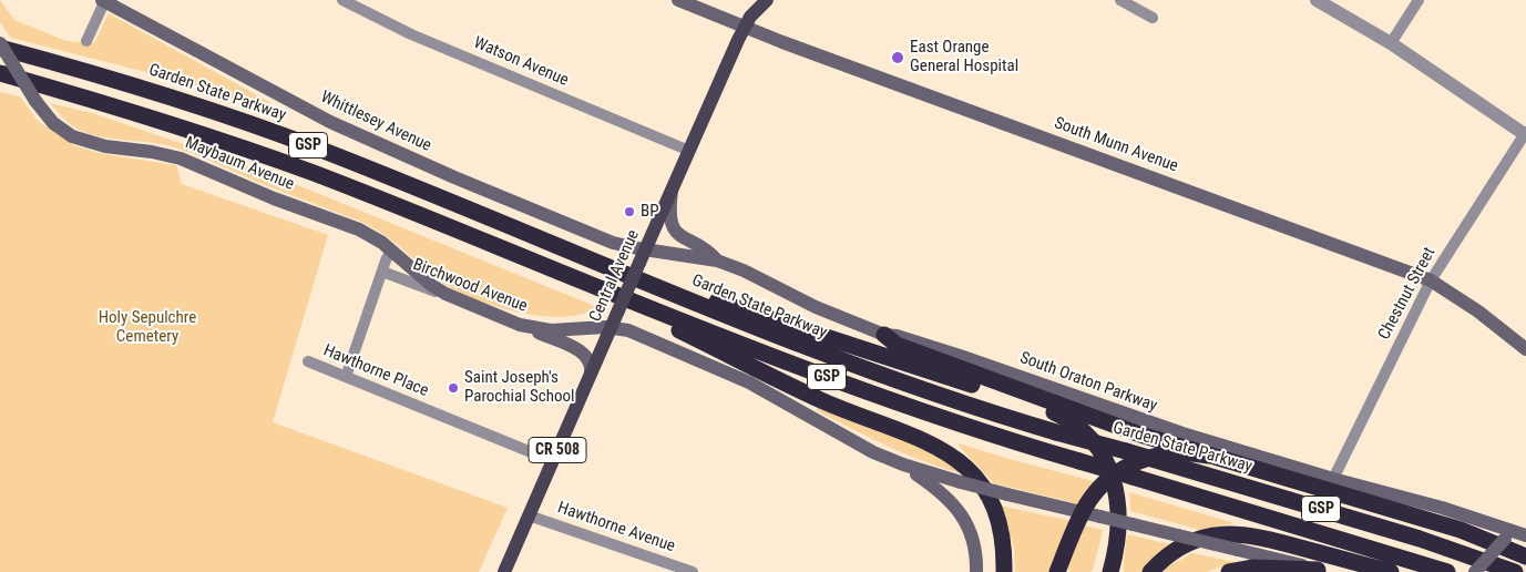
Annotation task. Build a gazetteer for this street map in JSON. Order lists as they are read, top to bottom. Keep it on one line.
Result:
{"streets":{"highway":["Garden State Parkway","GSP"],"main road":["Whittlesey Avenue","South Munn Avenue","Maybaum Avenue","Central Avenue","Birchwood Avenue","South Oraton Parkway","CR 508"],"street":["Watson Avenue","Chestnut Street","Hawthorne Place","Hawthorne Avenue"]},"crossings":[["Watson Avenue","Central Avenue"],["Whittlesey Avenue","Central Avenue"],["Whittlesey Avenue","South Oraton Parkway"],["South Munn Avenue","Central Avenue"],["South Munn Avenue","Chestnut Street"],["Maybaum Avenue","Birchwood Avenue"],["Central Avenue","Birchwood Avenue"],["Central Avenue","Hawthorne Place"],["Central Avenue","South Oraton Parkway"],["Central Avenue","Hawthorne Avenue"],["Chestnut Street","South Oraton Parkway"]],"parks":["Holy Sepulchre Cemetery"],"places":["East Orange General Hospital","BP","Saint Joseph's Parochial School"]}
